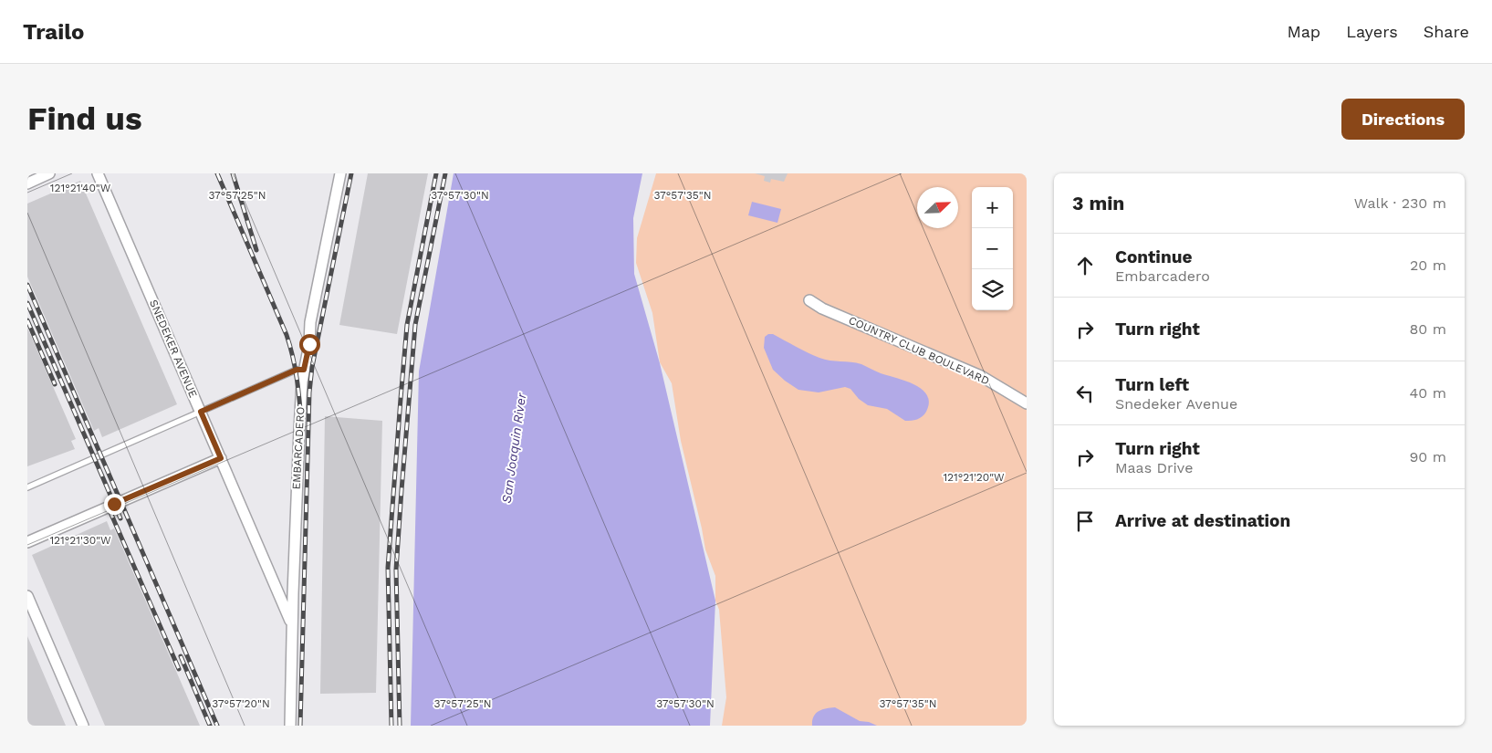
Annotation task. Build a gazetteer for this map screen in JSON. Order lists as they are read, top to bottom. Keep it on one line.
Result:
{"streets":{"street":["SNEDEKER AVENUE","COUNTRY CLUB BOULEVARD","EMBARCADERO"]},"crossings":[["SNEDEKER AVENUE","EMBARCADERO"]],"water":["San Joaquin River"],"north":"top right","page":{"header":"Trailo","nav":["Map","Layers","Share"],"buttons":"Directions","title":"Find us","heading":["3 min","Walk · 230 m"],"map_buttons":["+","−"],"list":[["Continue","Embarcadero","20 m"],["Turn right","80 m"],["Turn left","Snedeker Avenue","40 m"],["Turn right","Maas Drive","90 m"],"Arrive at destination"]},"coordinates":["121°21'40\"W","37°57'25\"N","37°57'30\"N","37°57'35\"N","121°21'20\"W","121°21'30\"W","37°57'20\"N"]}
